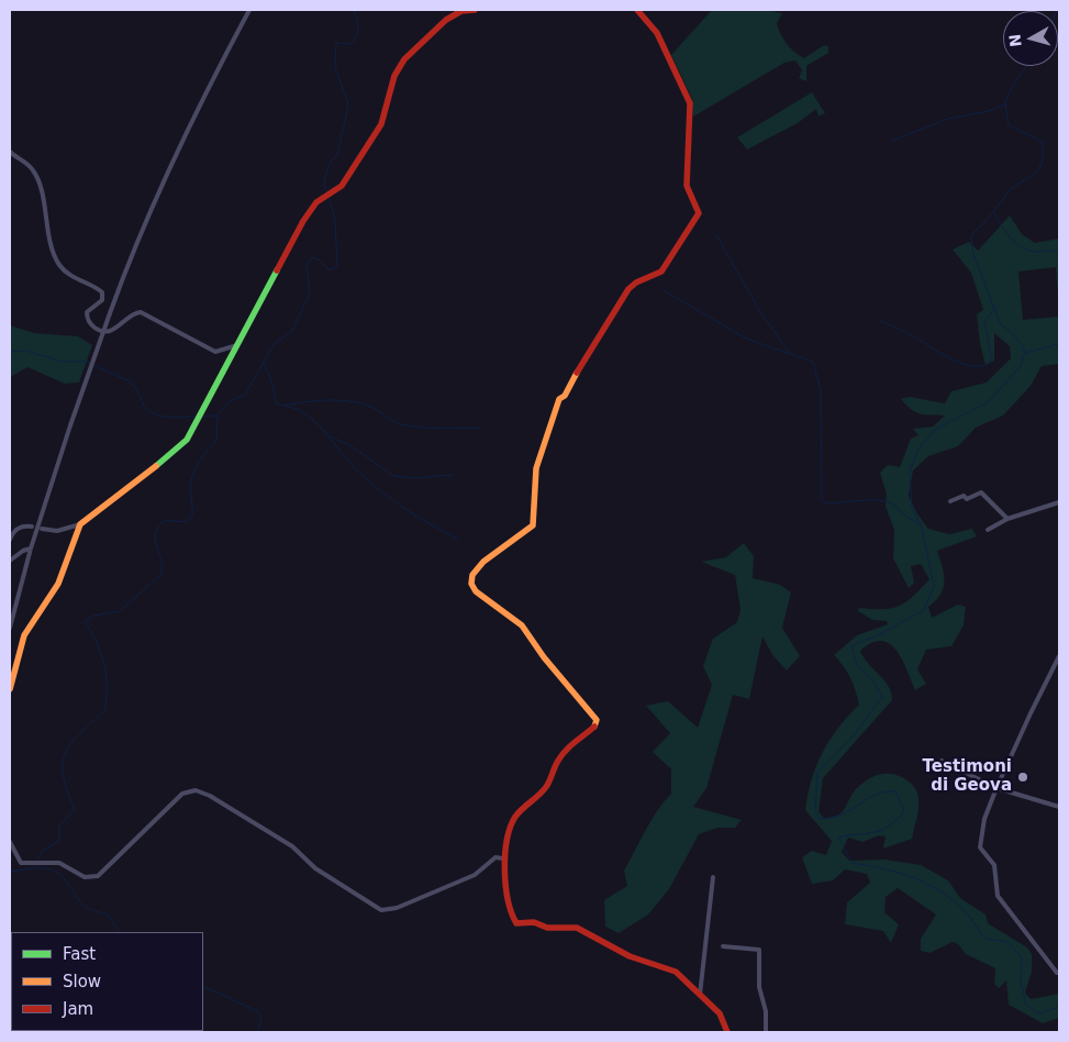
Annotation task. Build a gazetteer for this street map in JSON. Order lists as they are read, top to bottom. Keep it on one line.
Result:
{"places":["Testimoni di Geova"],"legend":["Fast","Slow","Jam"],"north":"left"}
